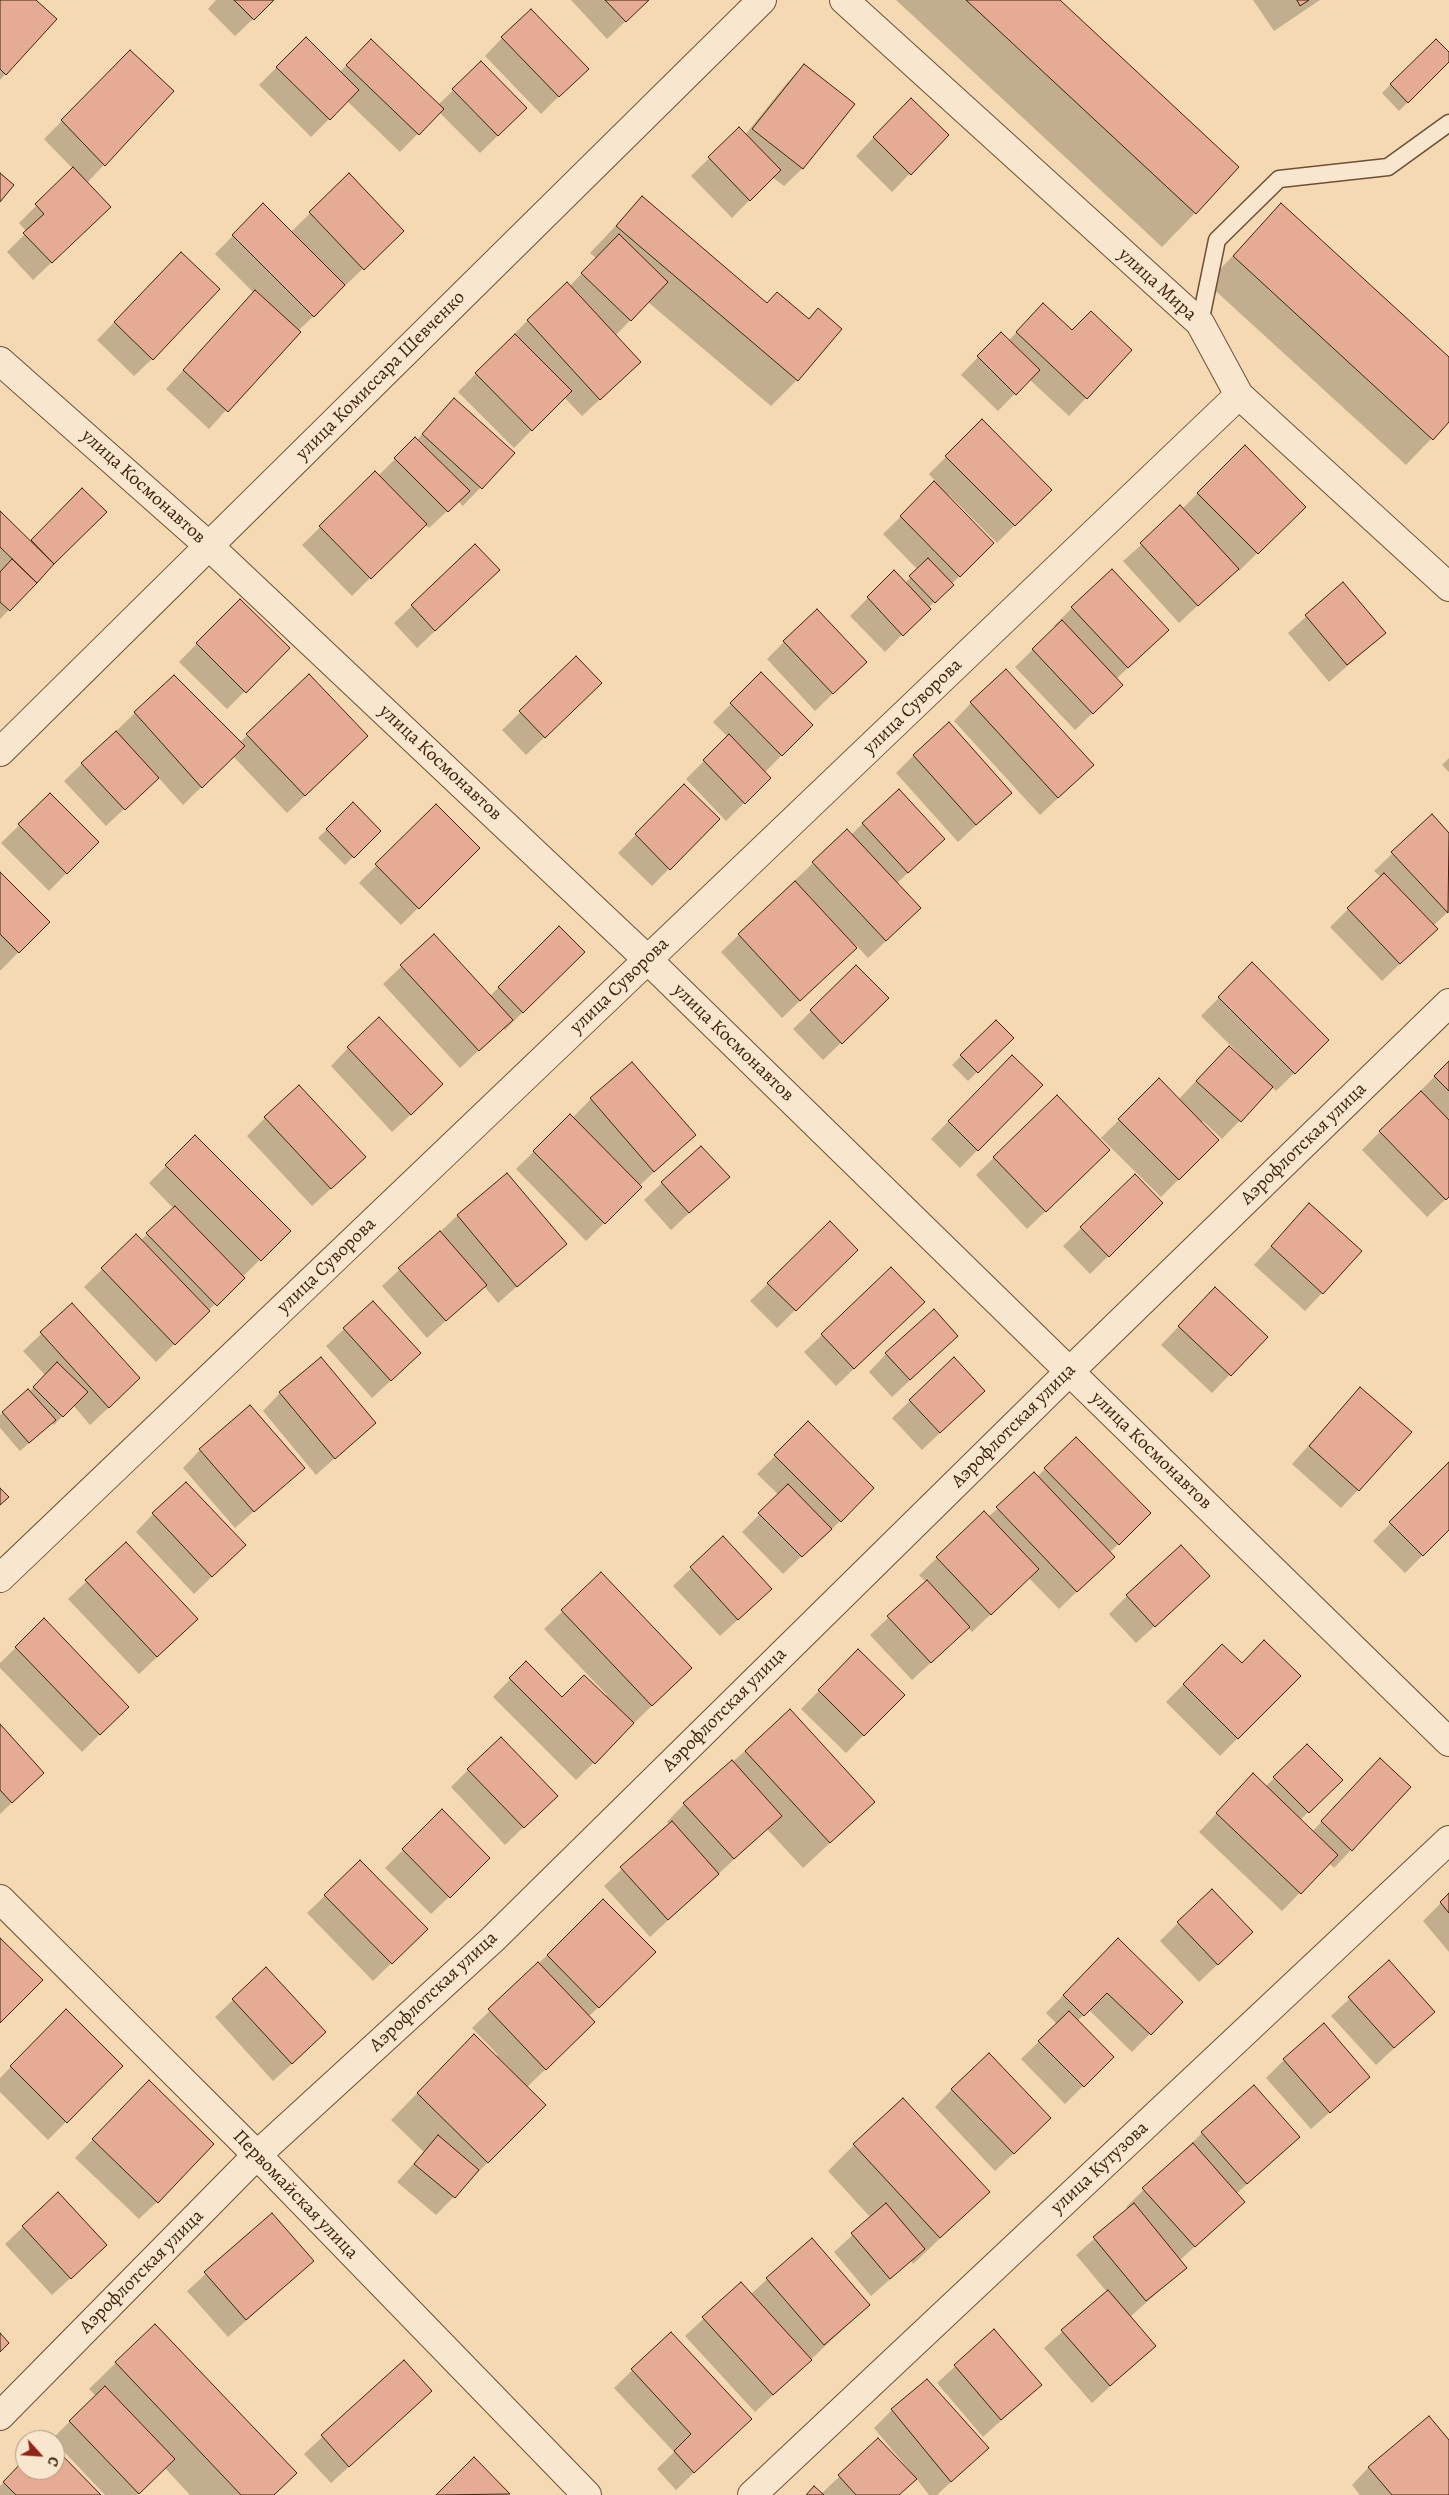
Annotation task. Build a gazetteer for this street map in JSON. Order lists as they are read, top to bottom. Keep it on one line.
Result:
{"streets":{"street":["улица Мира","улица Комиссара Шевченко","улица Космонавтов","улица Суворова","Аэрофлотская улица","улица Кутузова","Первомайская улица"]},"crossings":[["улица Мира","улица Суворова"],["улица Комиссара Шевченко","улица Космонавтов"],["улица Космонавтов","улица Суворова"],["улица Космонавтов","Аэрофлотская улица"],["Аэрофлотская улица","Первомайская улица"]],"north":"bottom right"}
